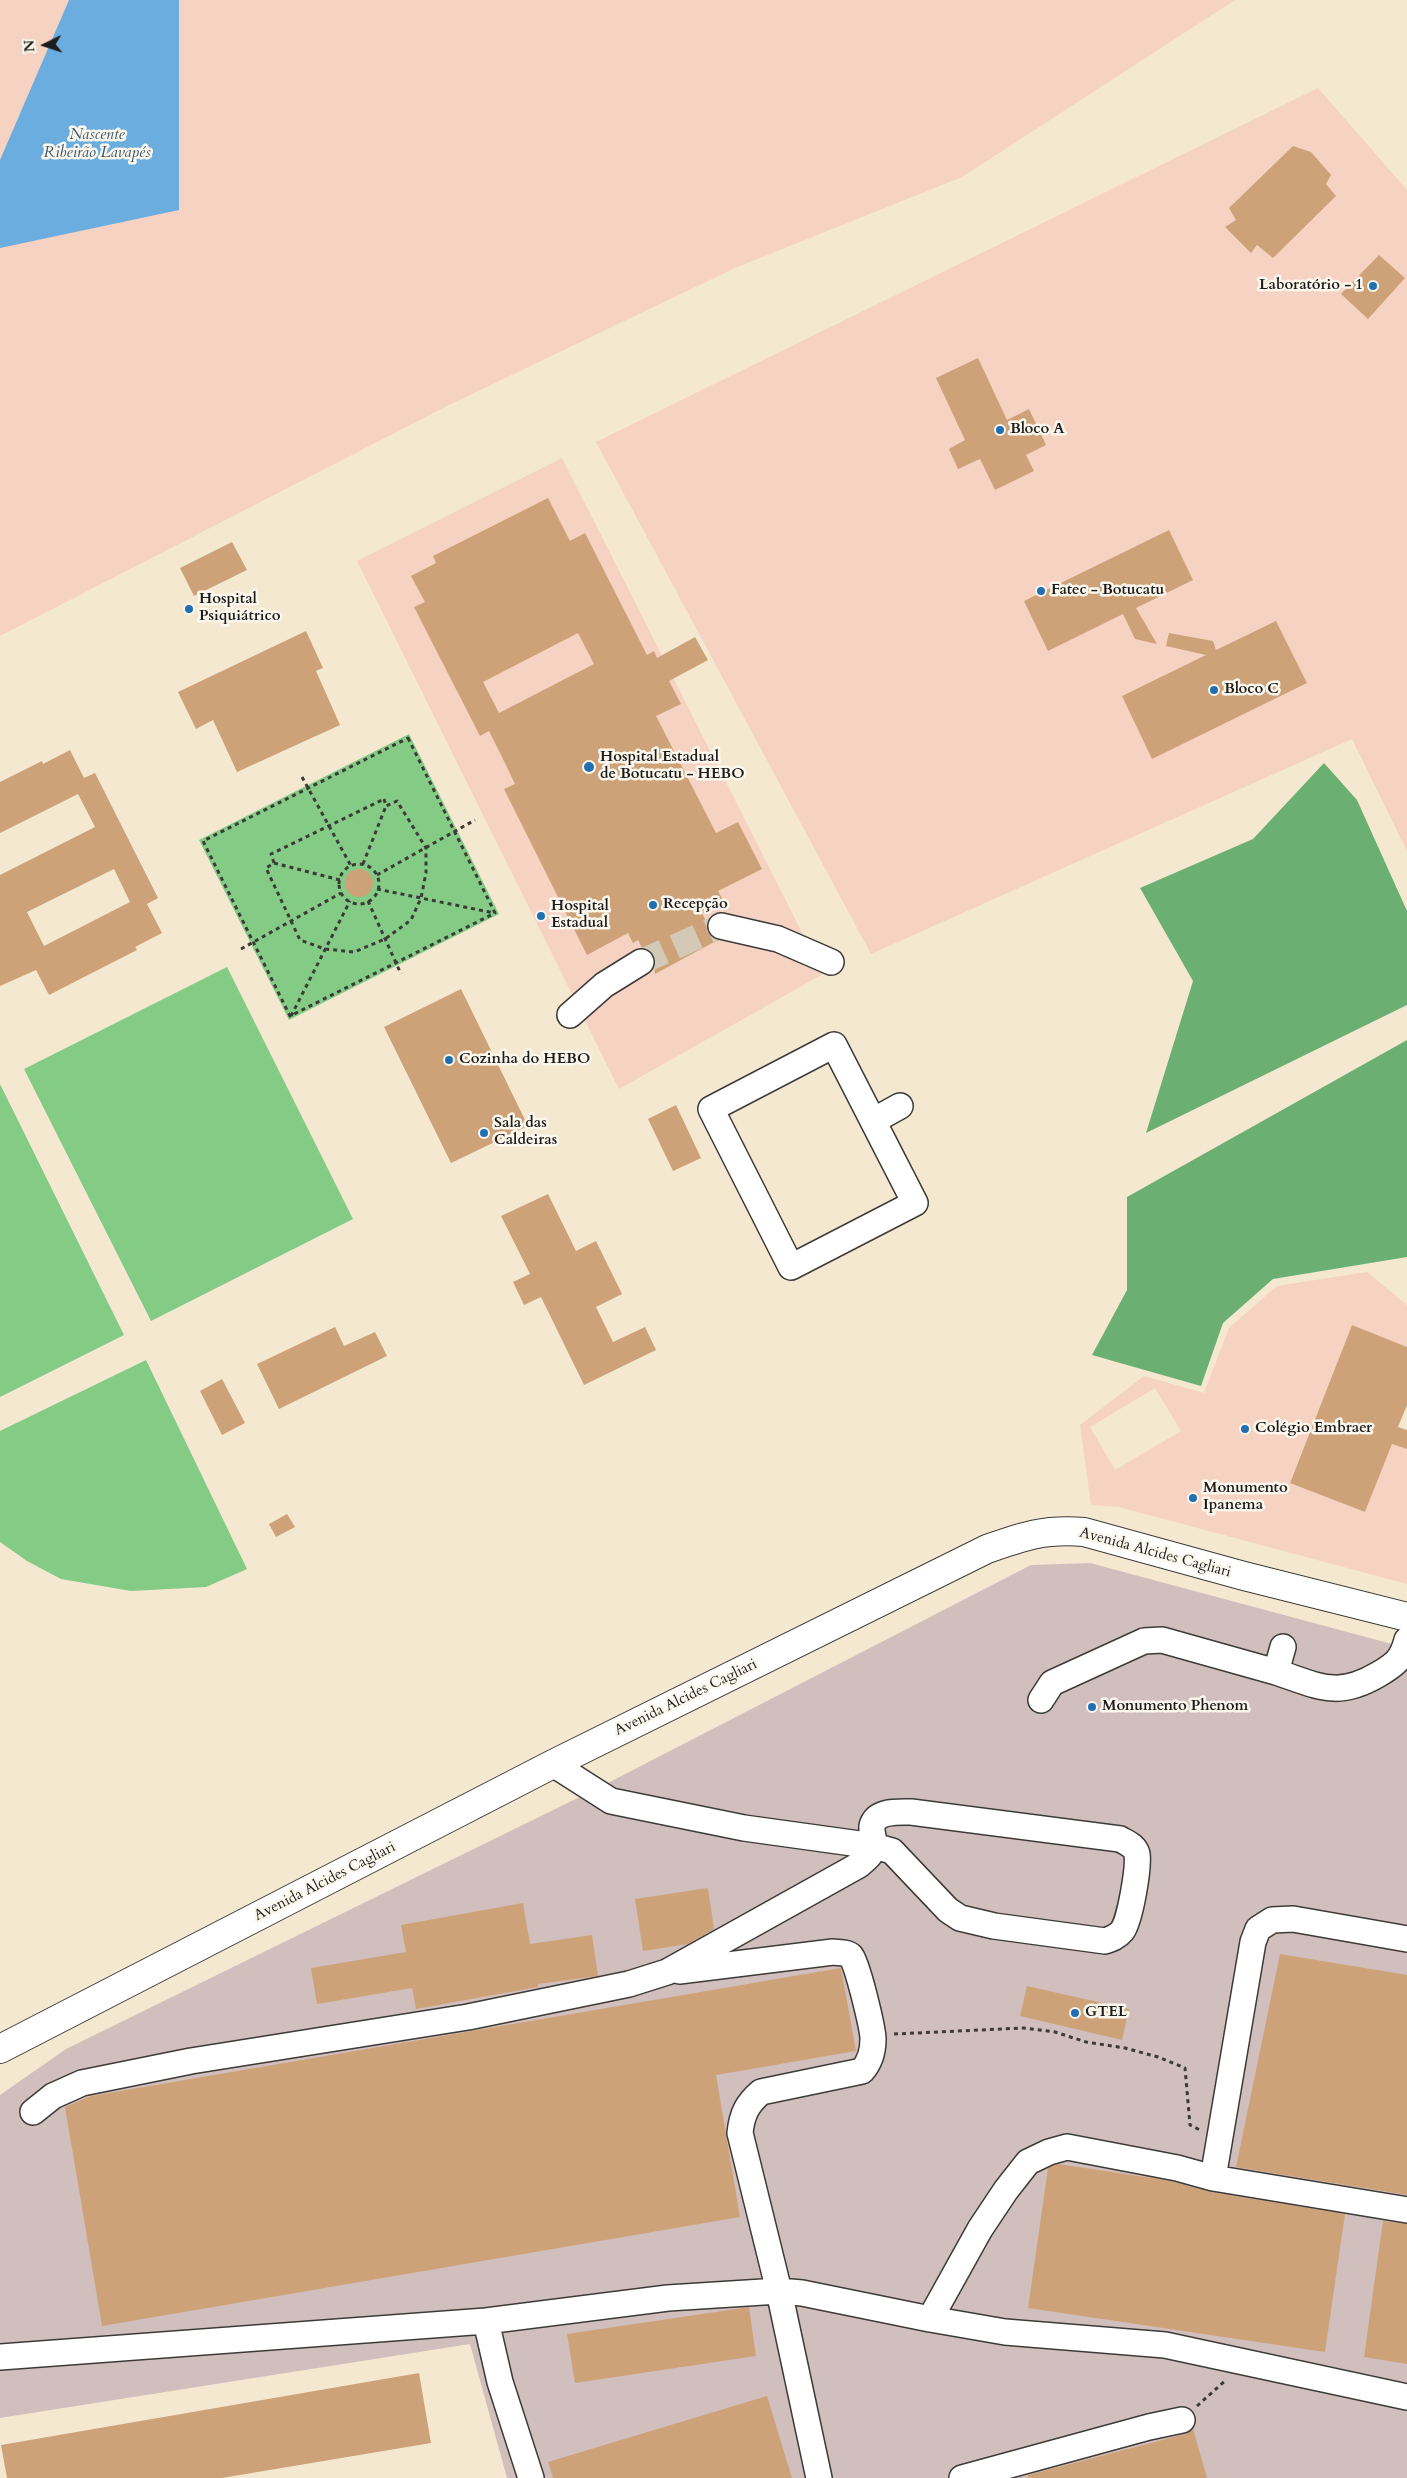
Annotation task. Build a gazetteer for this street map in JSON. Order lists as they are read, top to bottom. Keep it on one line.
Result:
{"streets":{"main road":["Avenida Alcides Cagliari"]},"water":["Nascente Ribeirão Lavapés"],"places":["Laboratório - 1","Bloco A","Fatec - Botucatu","Hospital Psiquiátrico","Bloco C","Hospital Estadual de Botucatu - HEBO","Recepção","Hospital Estadual","Cozinha do HEBO","Sala das Caldeiras","Colégio Embraer","Monumento Ipanema","Monumento Phenom","GTEL"],"north":"left"}
